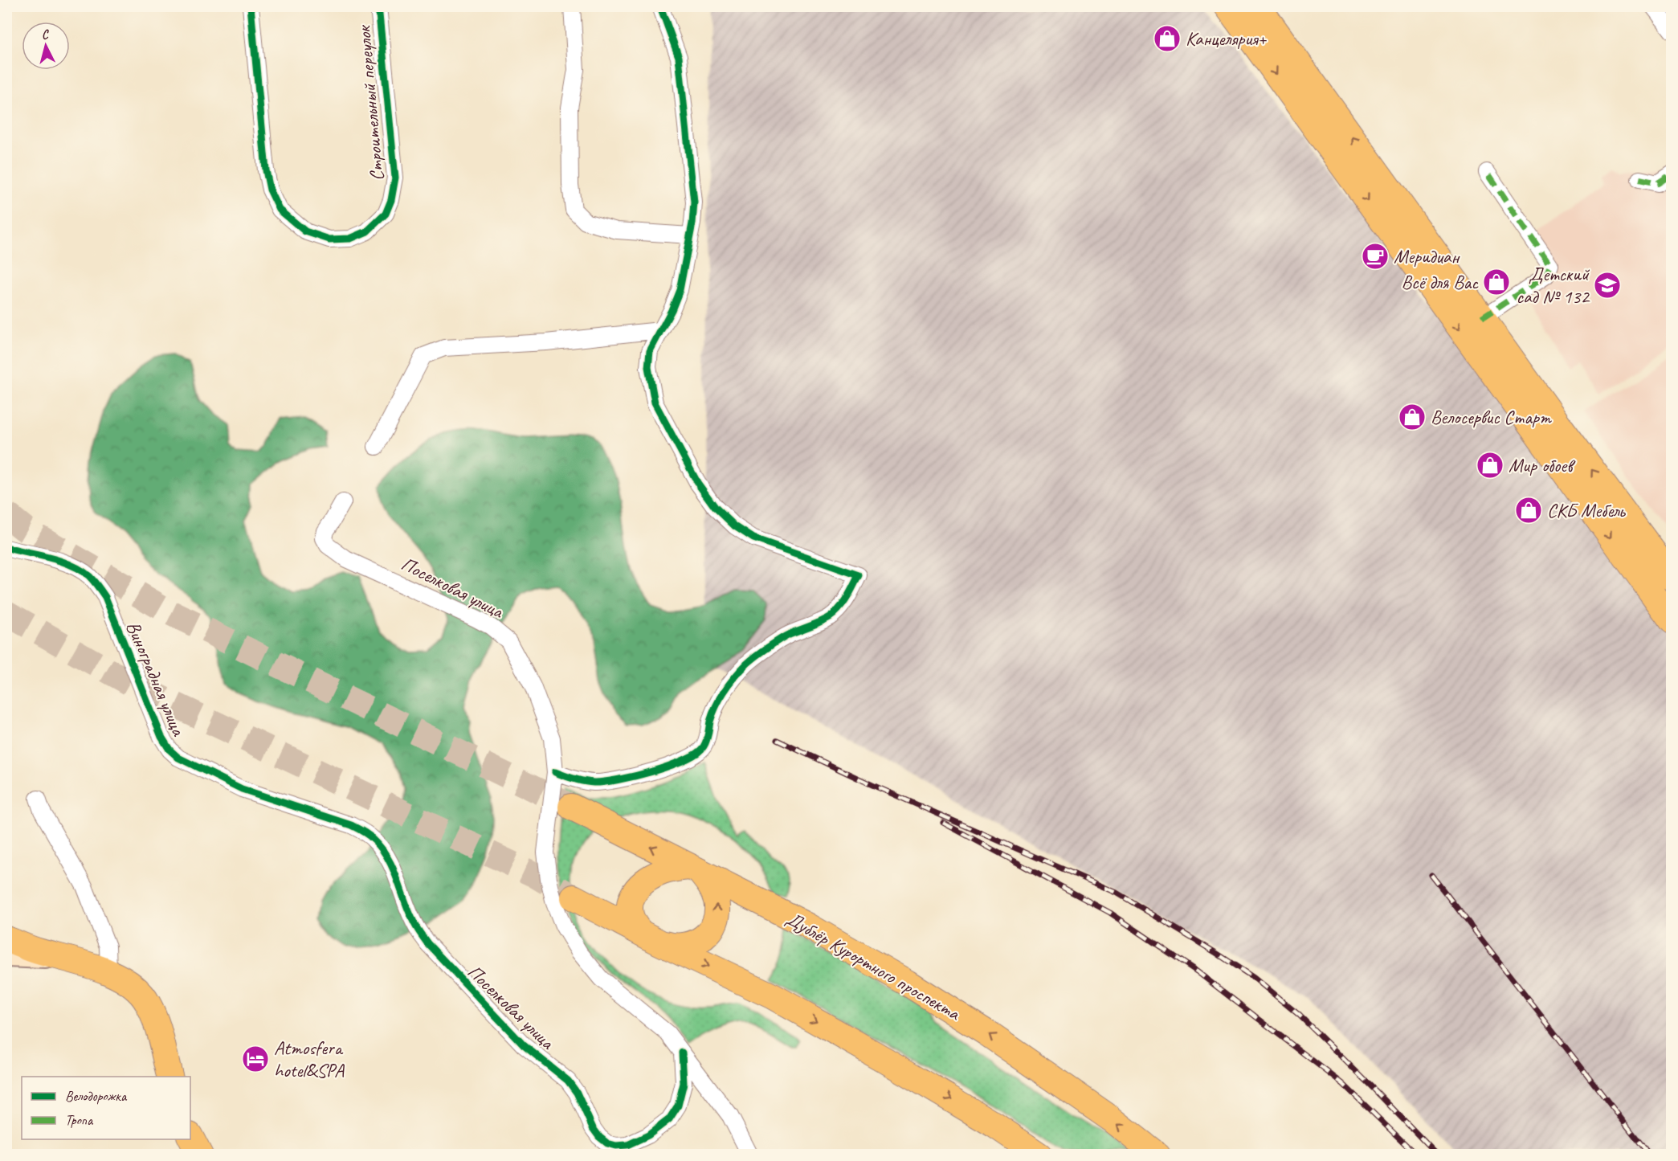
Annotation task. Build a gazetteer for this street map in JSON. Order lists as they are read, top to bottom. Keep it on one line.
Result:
{"streets":{"main road":["Дублёр Курортного проспекта"],"street":["Строительный переулок","Поселковая улица","Виноградная улица"]},"crossings":[["Поселковая улица","Виноградная улица"]],"places":{"shop":["Канцелярия+","Всё для Вас","Велосервис Старт","Мир обоев","СКБ Мебель"],"cafe":["Меридиан"],"school or university":["Детский сад № 132"],"hotel":["Atmosfera hotel&SPA"]},"legend":["Велодорожка","Тропа"],"north":"top"}
